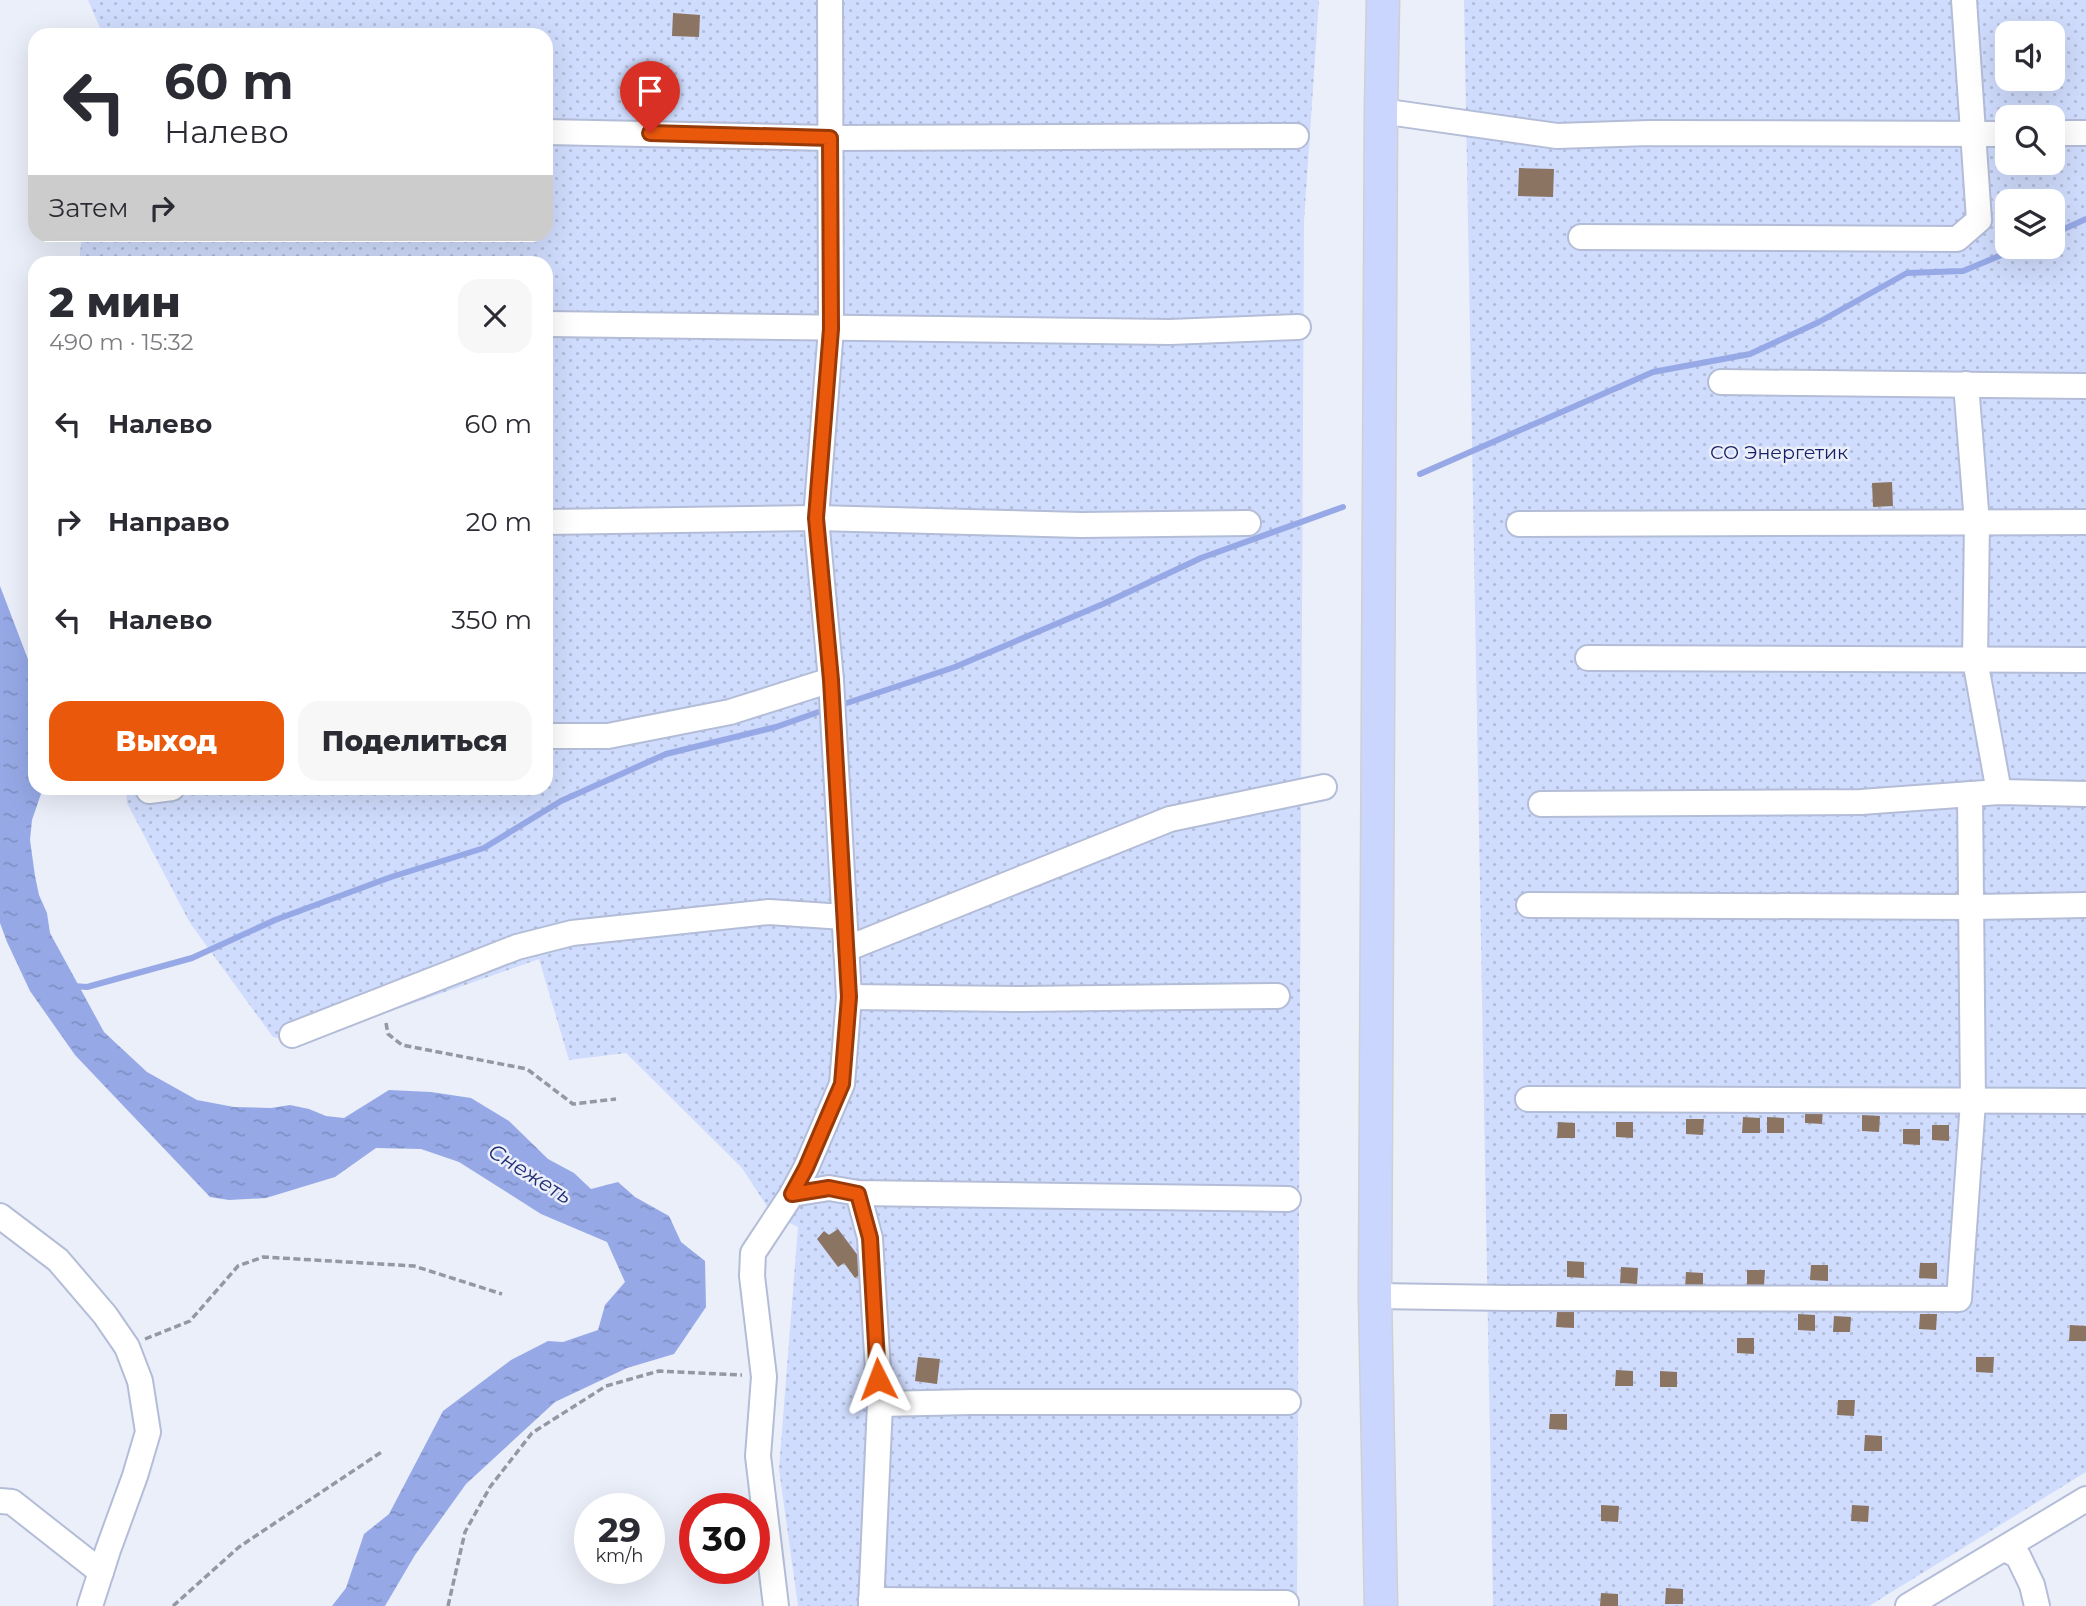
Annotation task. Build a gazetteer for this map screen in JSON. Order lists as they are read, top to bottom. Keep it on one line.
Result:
{"water":["Снежеть"],"parks":["СО Энергетик"],"page":{"turn":["60 m","Налево"],"then":"Затем","heading":["2 мин","490 m · 15:32"],"list":[{"name":"Налево","value":"60 m"},{"name":"Направо","value":"20 m"},{"name":"Налево","value":"350 m"}],"buttons":["Выход","Поделиться"],"speed":"29 km/h","limit":"30"}}
